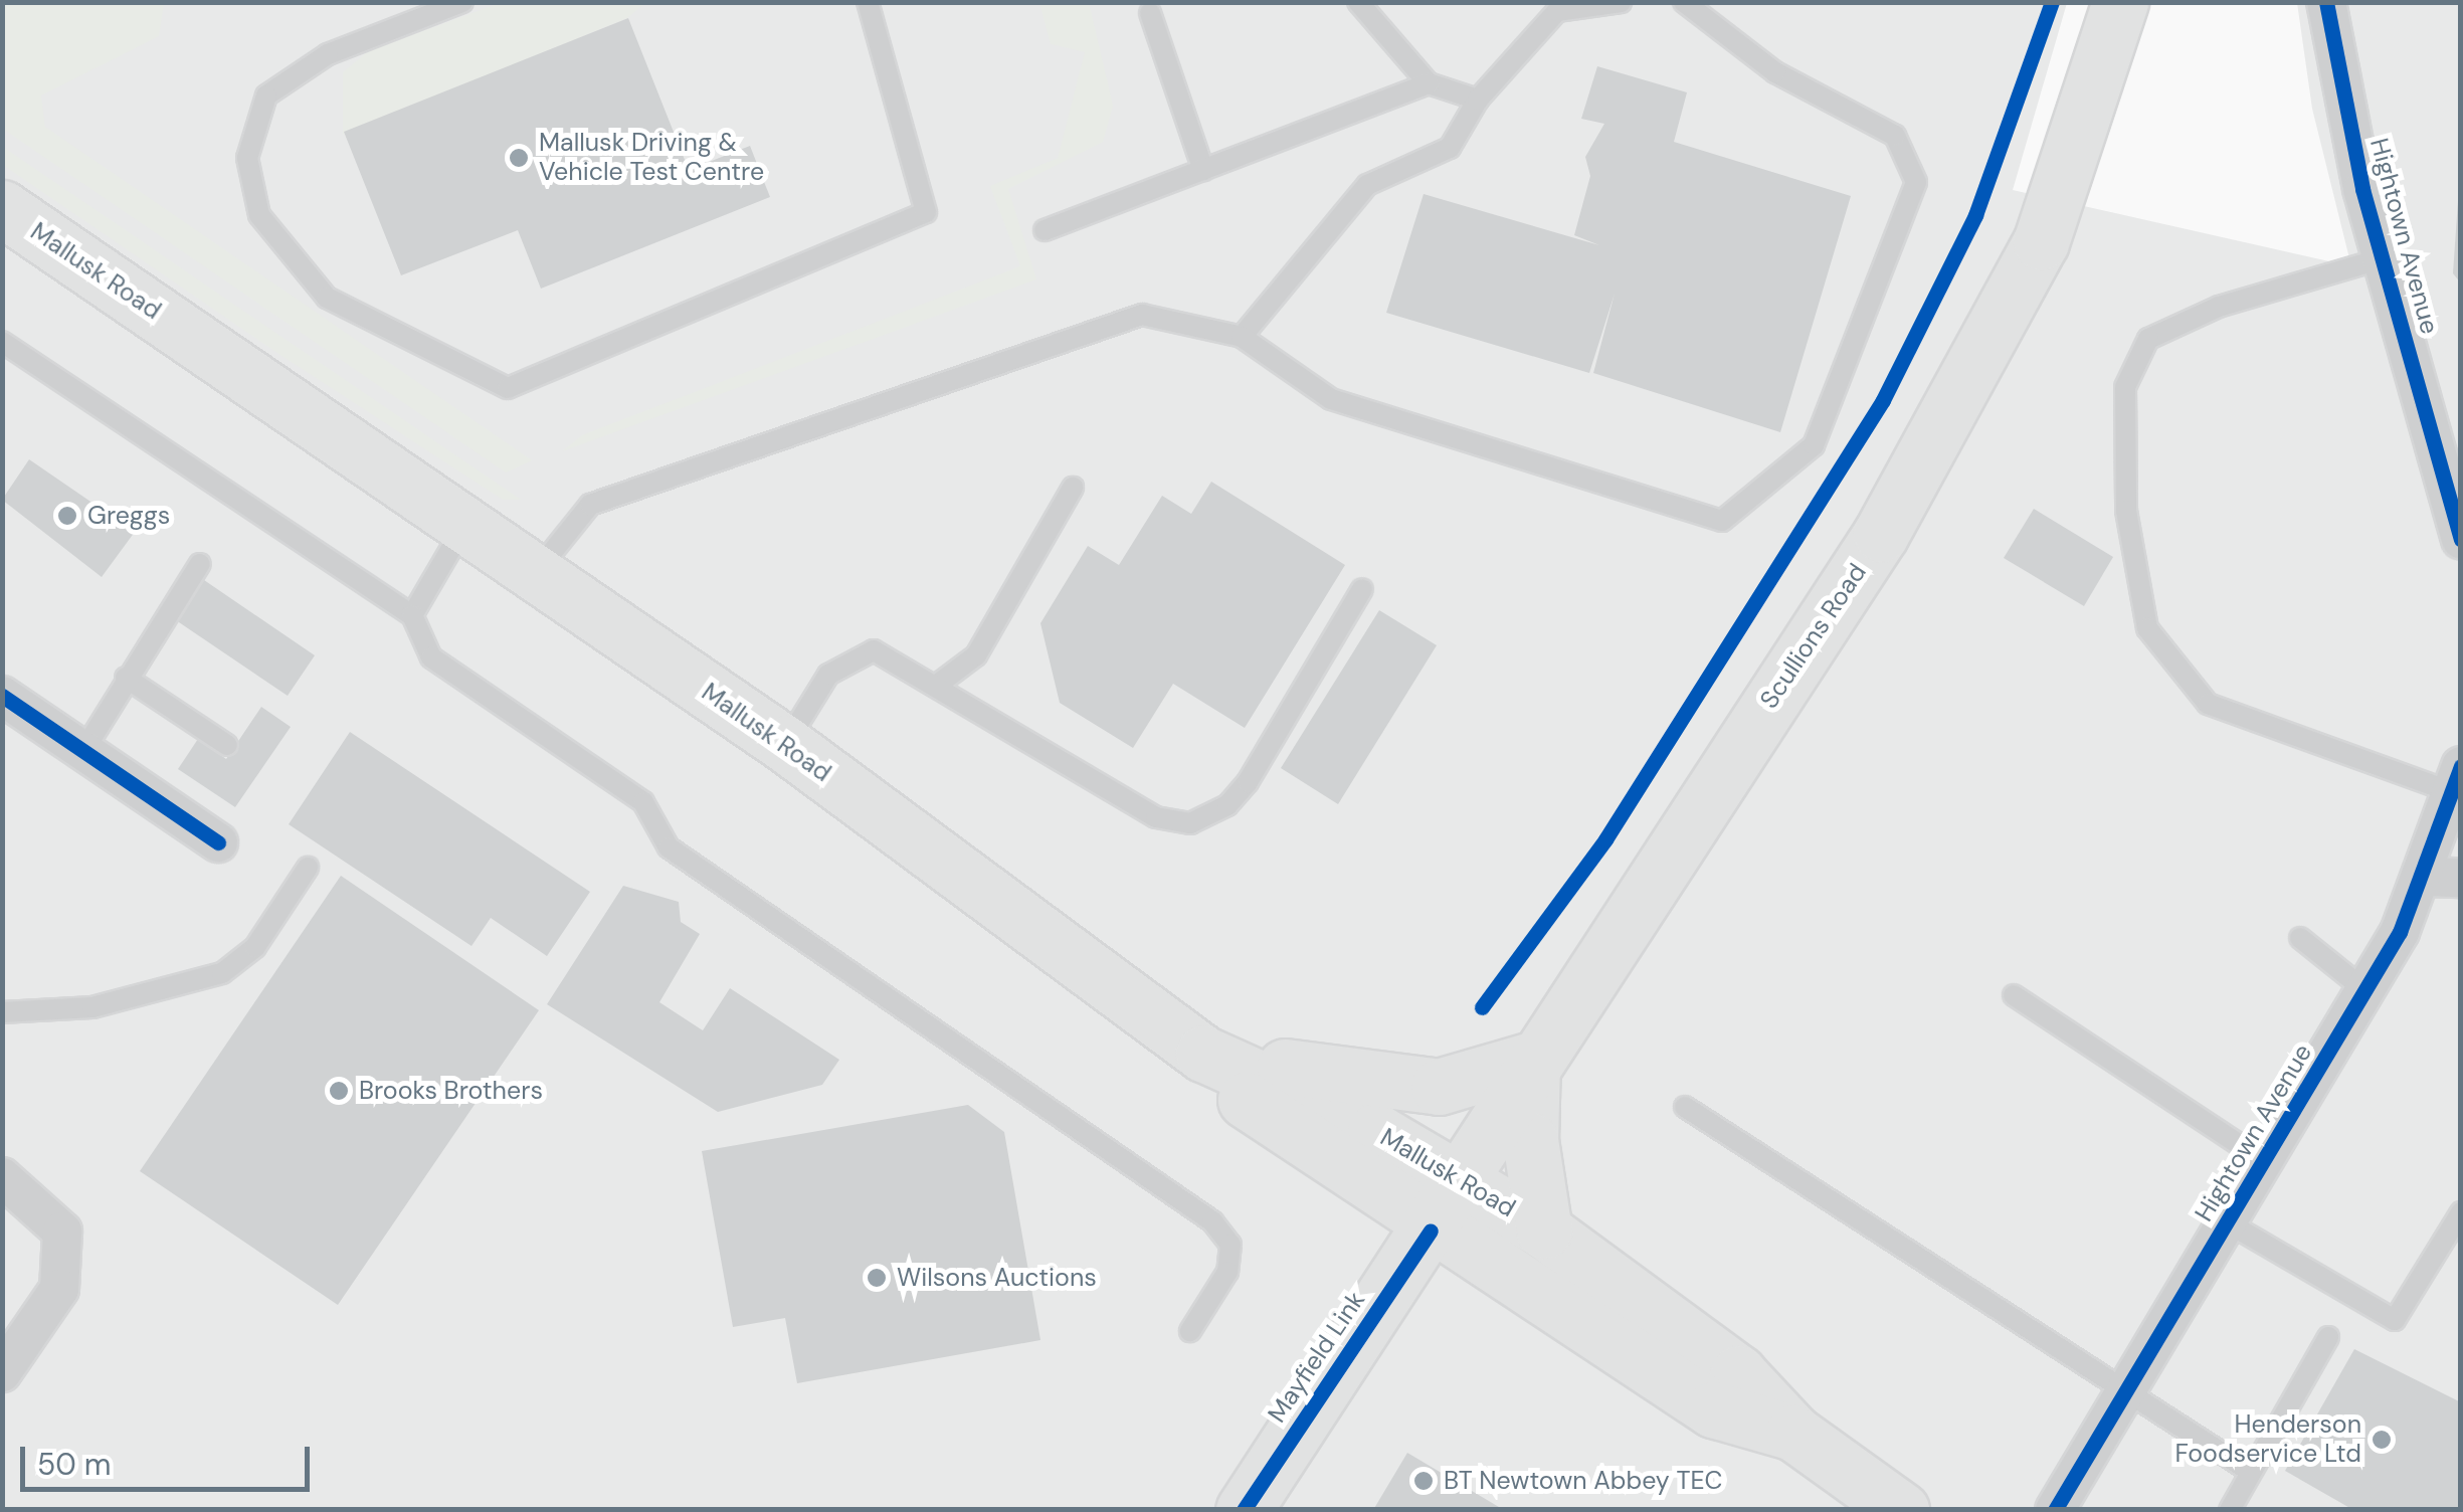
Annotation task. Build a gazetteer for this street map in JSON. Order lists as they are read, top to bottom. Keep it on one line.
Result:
{"streets":{"main road":["Mallusk Road","Scullions Road","Mayfield Link"],"street":["Hightown Avenue"]},"crossings":[["Mallusk Road","Scullions Road"],["Scullions Road","Mayfield Link"]],"places":["Mallusk Driving & Vehicle Test Centre","Greggs","Brooks Brothers","Wilsons Auctions","Henderson Foodservice Ltd","BT Newtown Abbey TEC"],"scale_bar":"50 m"}
